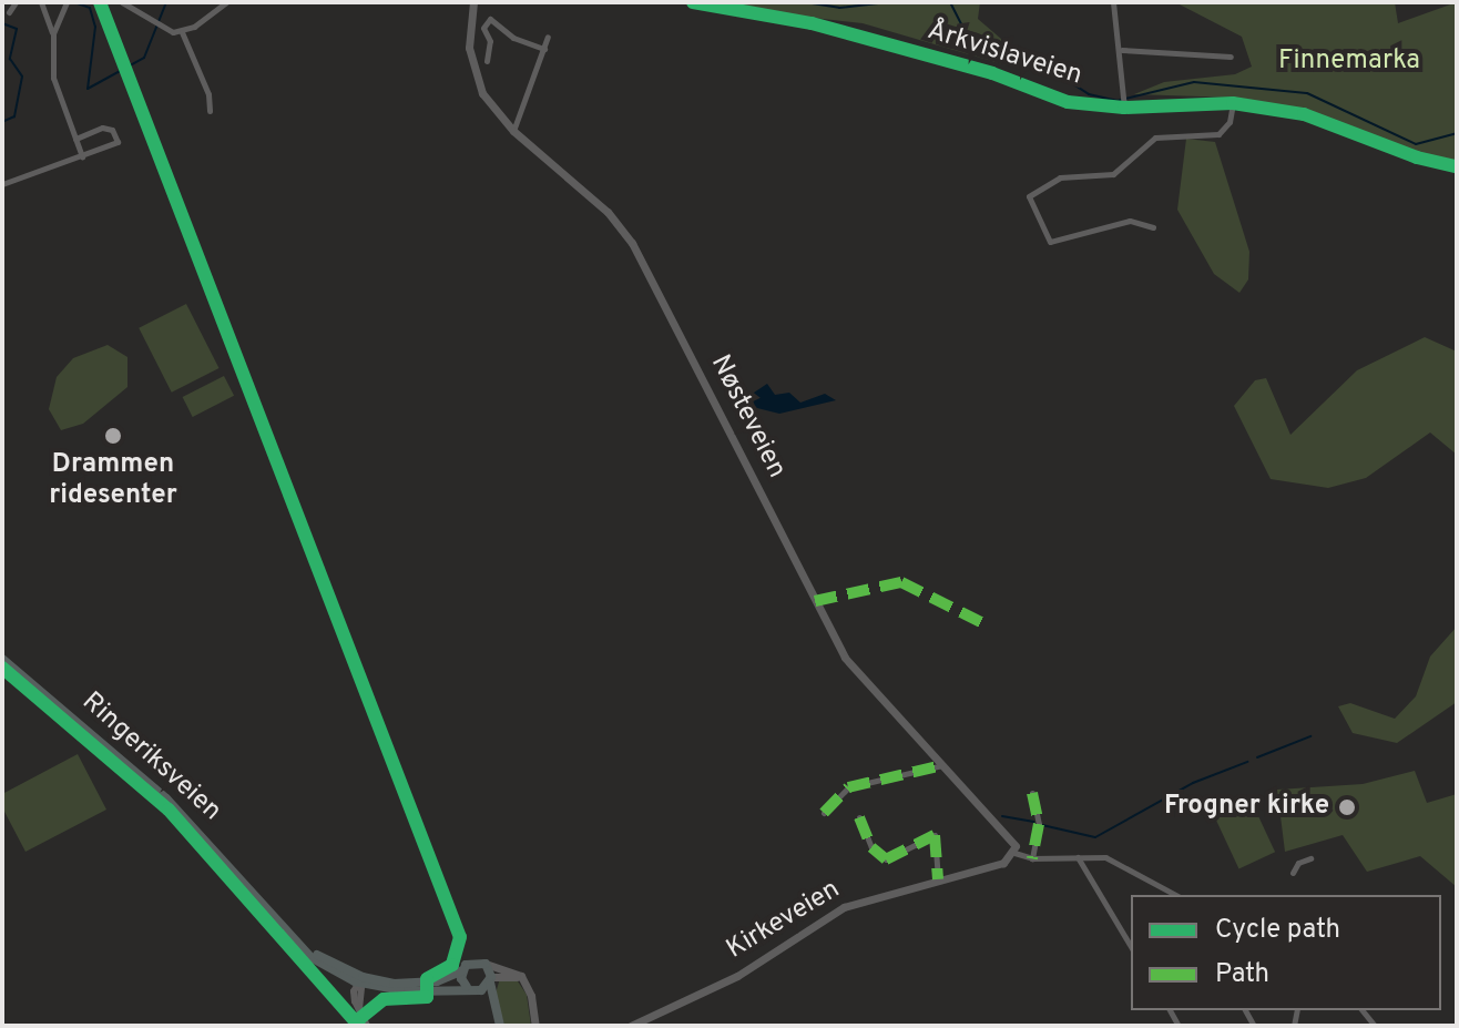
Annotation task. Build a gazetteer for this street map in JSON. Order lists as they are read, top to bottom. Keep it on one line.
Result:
{"streets":{"main road":["Nøsteveien","Ringeriksveien","Kirkeveien"],"street":["Årkvislaveien"]},"crossings":[["Nøsteveien","Kirkeveien"]],"parks":["Finnemarka"],"places":["Drammen ridesenter","Frogner kirke"],"legend":["Cycle path","Path"]}
